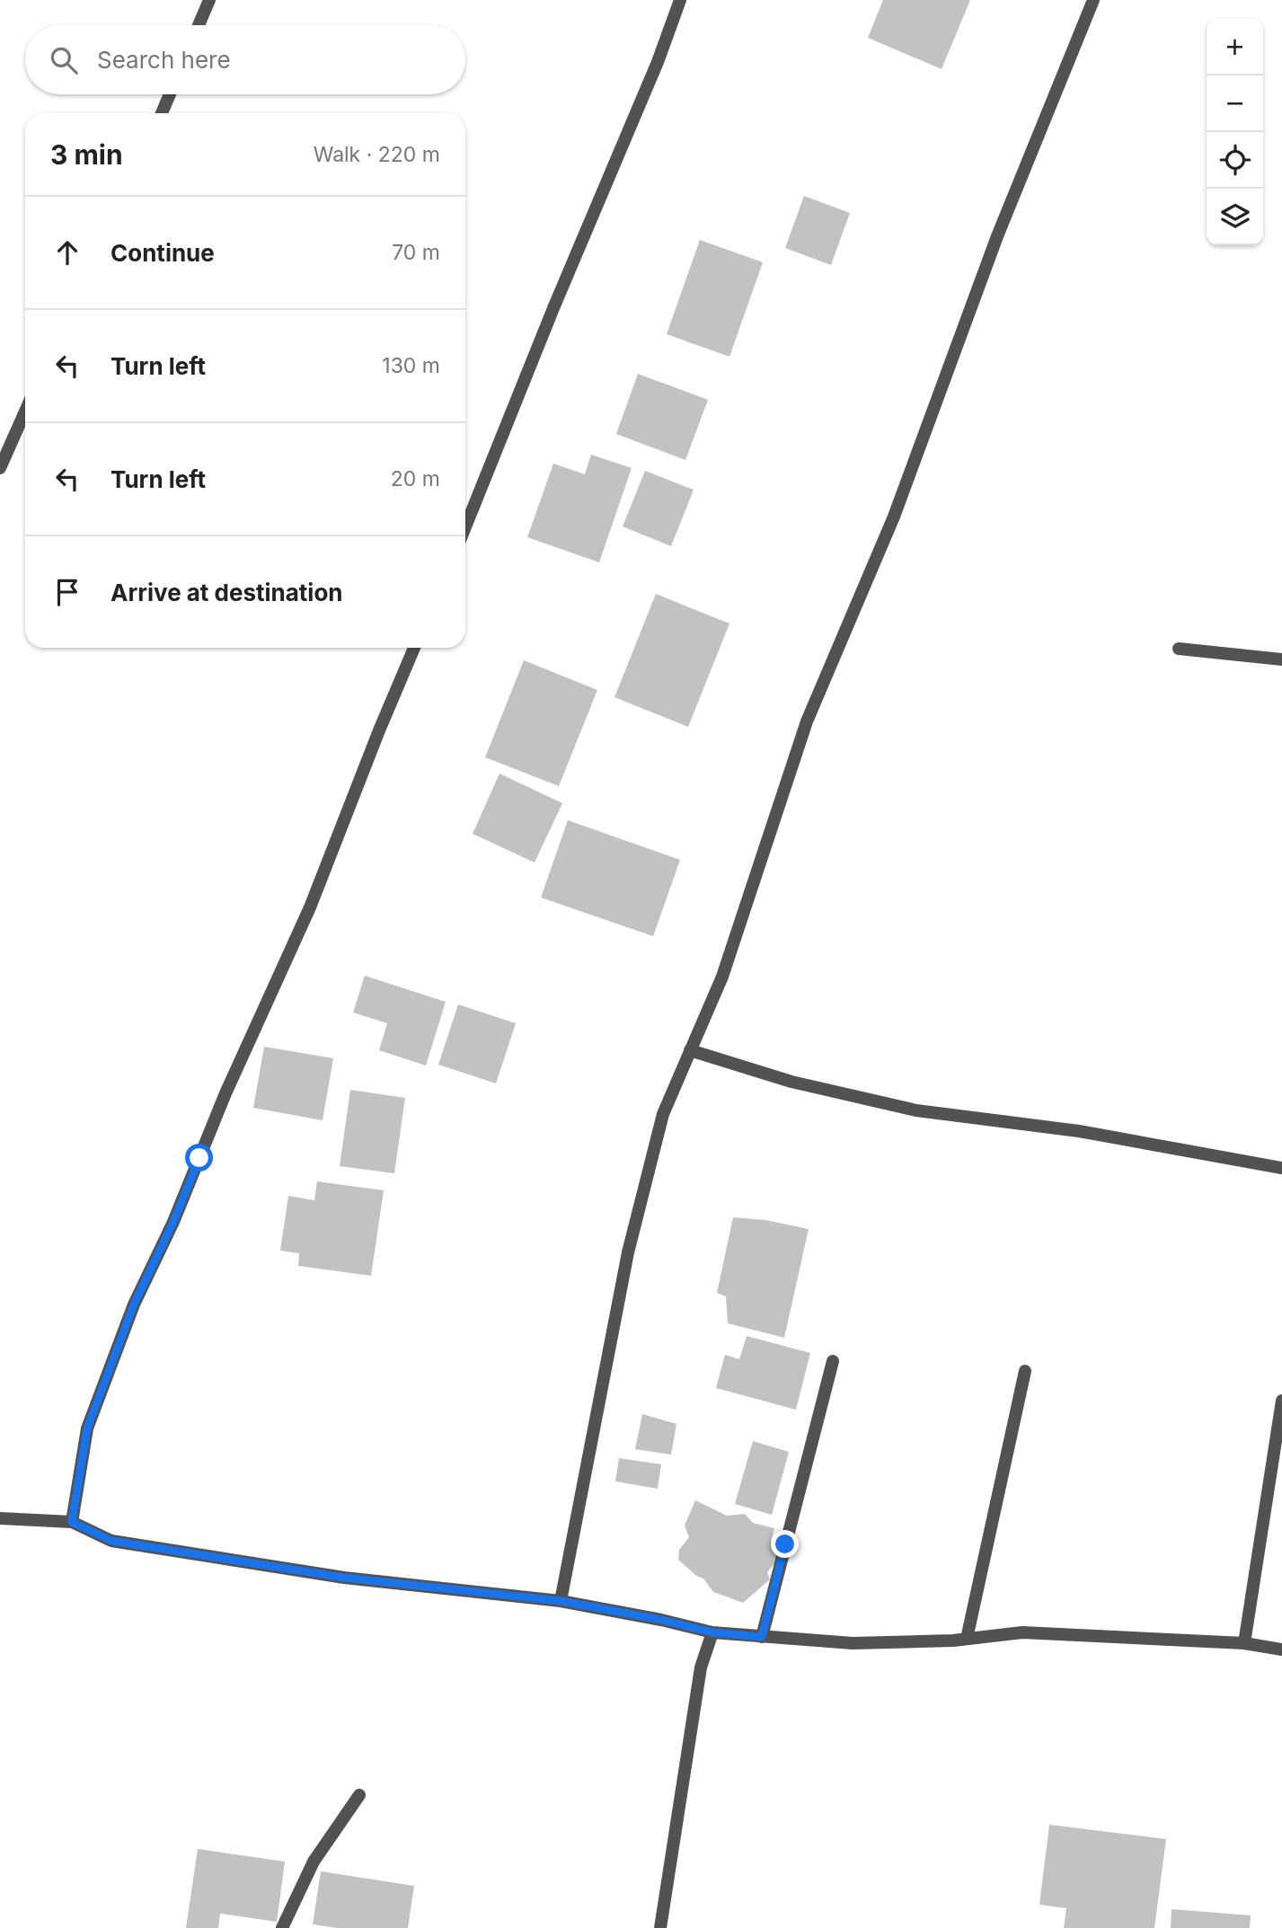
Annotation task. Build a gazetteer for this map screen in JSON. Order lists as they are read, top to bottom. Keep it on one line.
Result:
{"page":{"map_buttons":["+","−"],"search":"Search here","heading":["3 min","Walk · 220 m"],"list":[["Continue","70 m"],["Turn left","130 m"],["Turn left","20 m"],"Arrive at destination"]}}
